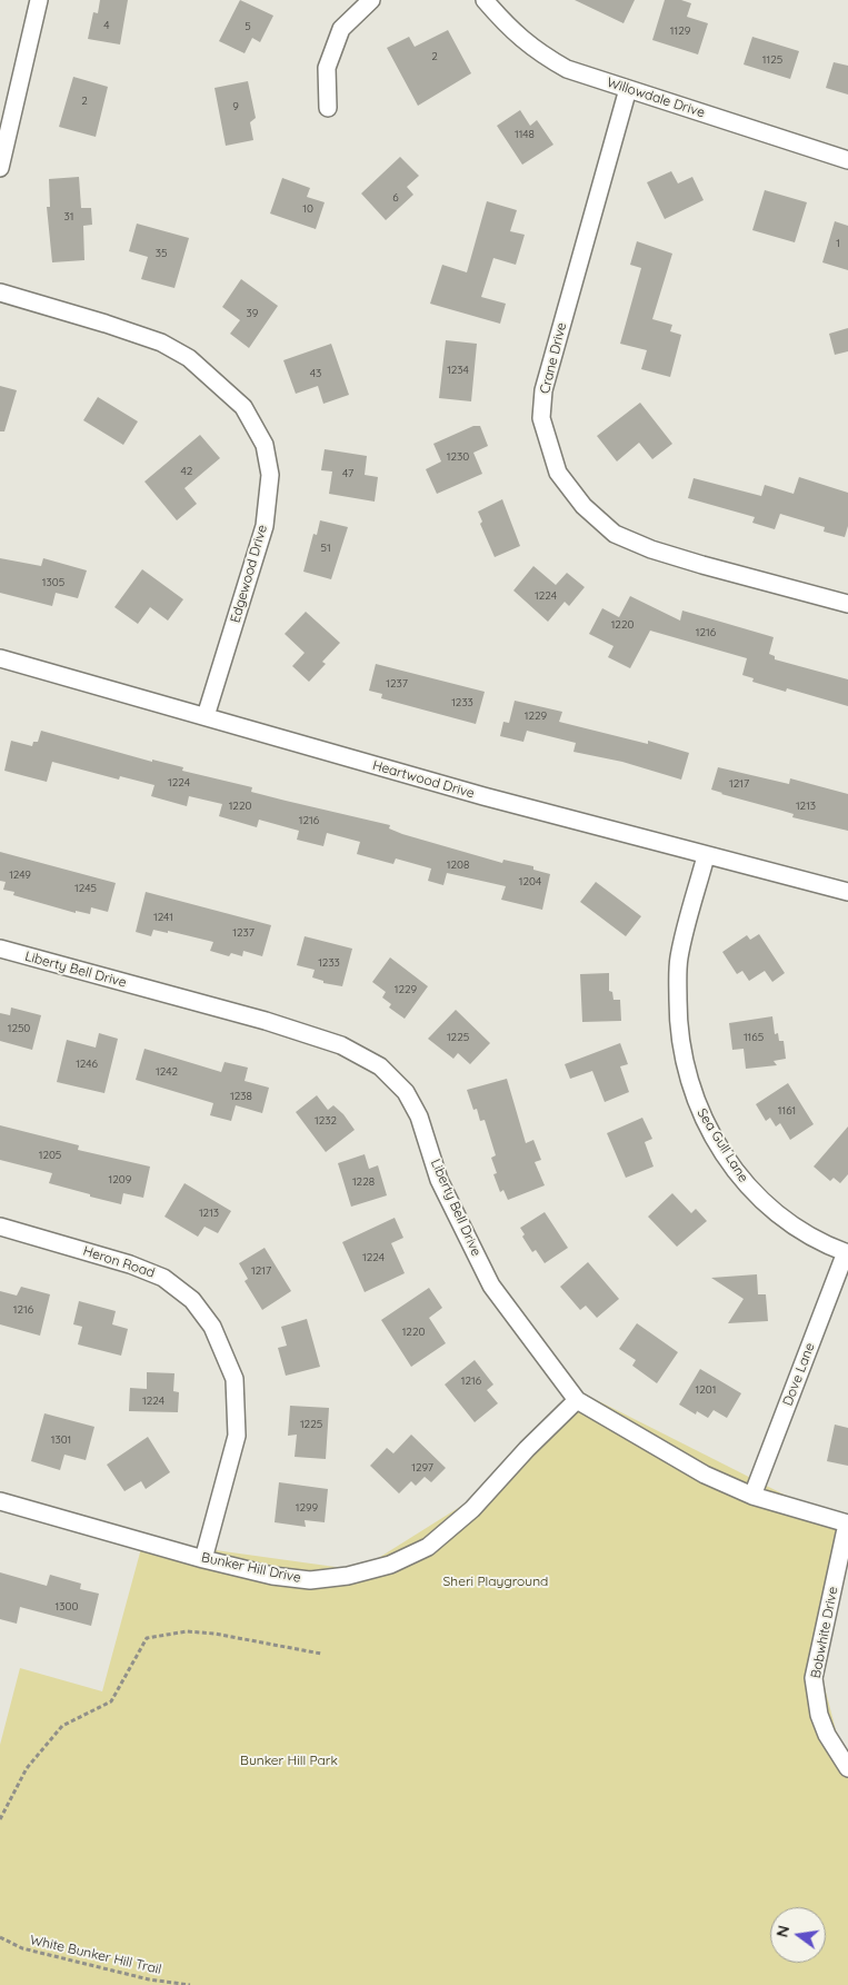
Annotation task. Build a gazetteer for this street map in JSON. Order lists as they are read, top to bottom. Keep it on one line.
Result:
{"streets":{"street":["Willowdale Drive","Crane Drive","Edgewood Drive","Heartwood Drive","Liberty Bell Drive","Sea Gull Lane","Heron Road","Dove Lane","Bunker Hill Drive","Bobwhite Drive"],"path":["White Bunker Hill Trail"]},"crossings":[["Willowdale Drive","Crane Drive"],["Edgewood Drive","Heartwood Drive"],["Heartwood Drive","Sea Gull Lane"],["Liberty Bell Drive","Dove Lane"],["Liberty Bell Drive","Bunker Hill Drive"],["Liberty Bell Drive","Bobwhite Drive"],["Sea Gull Lane","Dove Lane"],["Heron Road","Bunker Hill Drive"]],"parks":["Sheri Playground","Bunker Hill Park"],"house_numbers":["4","5","1129","2","1125","2","9","1148","6","10","31","1","35","39","1234","43","1230","42","47","51","1305","1224","1220","1216","1237","1233","1229","1224","1217","1220","1213","1216","1208","1249","1204","1245","1241","1237","1233","1229","1250","1225","1165","1246","1242","1238","1161","1232","1205","1209","1228","1213","1224","1217","1216","1220","1216","1201","1224","1225","1301","1297","1299","1300"],"north":"left"}
